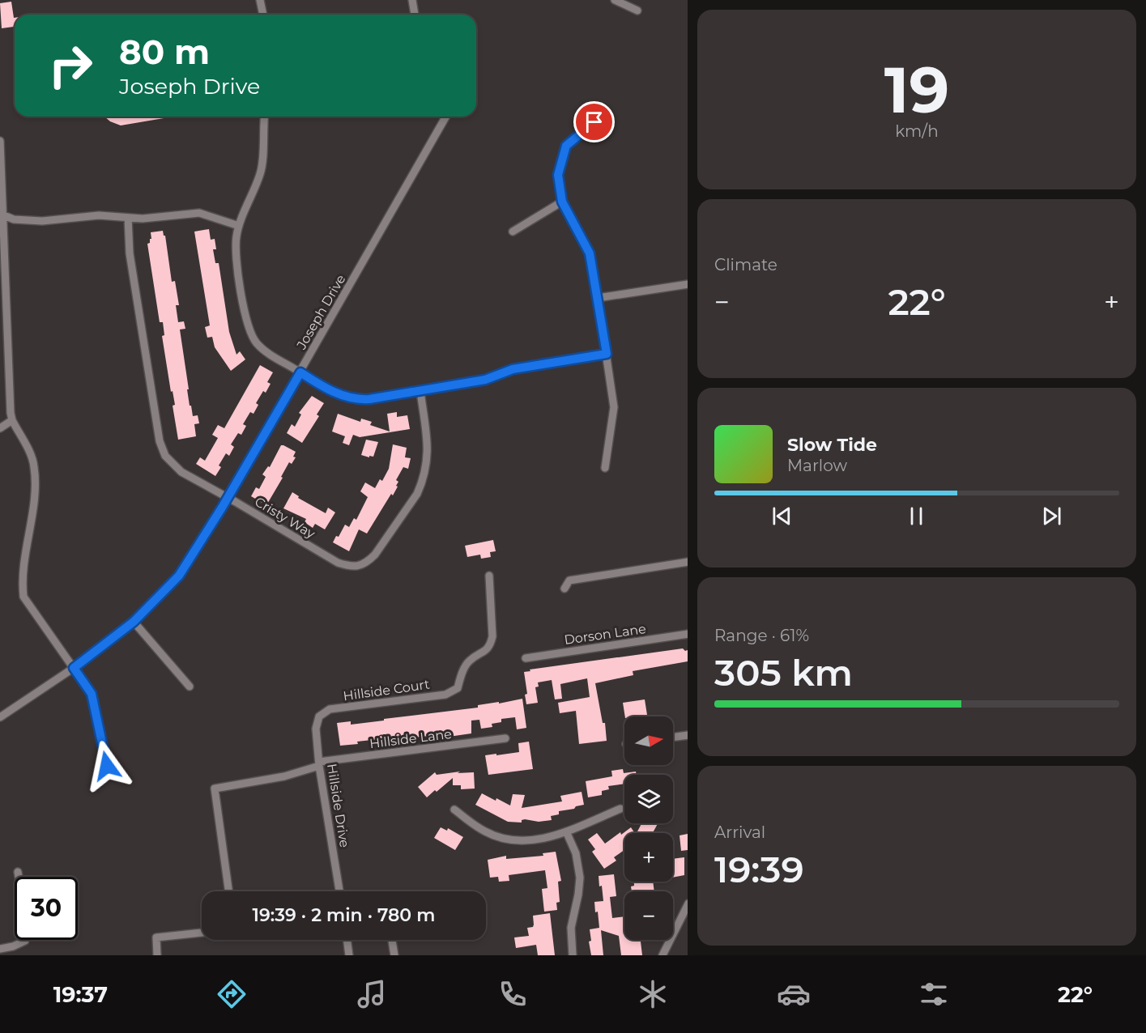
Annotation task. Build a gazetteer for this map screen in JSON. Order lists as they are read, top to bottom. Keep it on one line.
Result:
{"streets":{"street":["Joseph Drive","Cristy Way","Dorson Lane","Hillside Court","Hillside Lane","Hillside Drive"]},"crossings":[["Joseph Drive","Cristy Way"],["Hillside Court","Hillside Drive"],["Hillside Lane","Hillside Drive"]],"north":"right","page":{"tile":[["19","km/h"],"Climate",["Range · 61%","305 km"],["Arrival","19:39"]],"turn":["80 m","Joseph Drive"],"heat":["−","22°","+"],"song":["Slow Tide","Marlow"],"map_buttons":["+","−"],"limit":"30","trip":"19:39 · 2 min · 780 m","tabs":["19:37","22°"]}}
